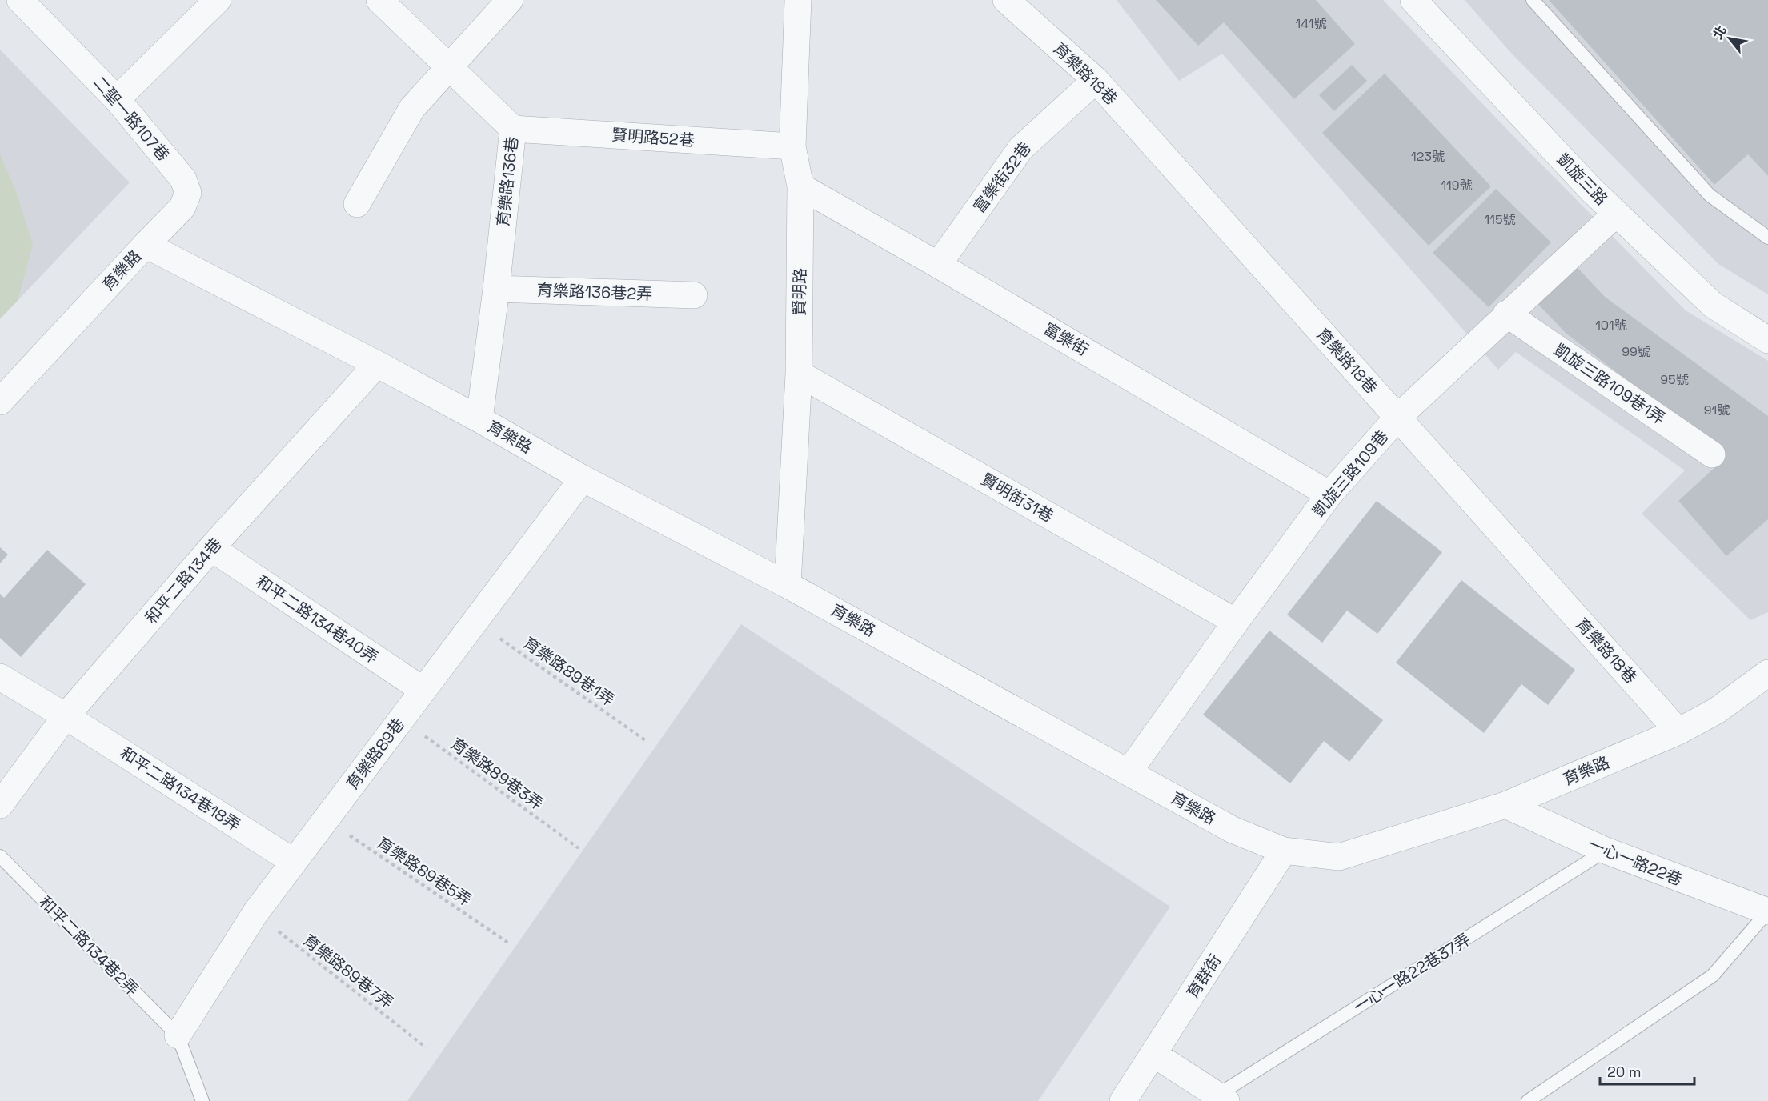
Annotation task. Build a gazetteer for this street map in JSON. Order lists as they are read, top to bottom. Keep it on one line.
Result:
{"streets":{"street":["育樂路18巷","二聖一路107巷","賢明路52巷","富樂街32巷","凱旋三路","育樂路136巷","育樂路","育樂路136巷2弄","賢明路","富樂街","凱旋三路109巷1弄","凱旋三路109巷","賢明街31巷","和平二路134巷","和平二路134巷40弄","育樂路89巷","和平二路134巷18弄","一心一路22巷","育群街"],"lane":["和平二路134巷2弄","一心一路22巷37弄"],"path":["育樂路89巷1弄","育樂路89巷3弄","育樂路89巷5弄","育樂路89巷7弄"]},"crossings":[["育樂路18巷","富樂街32巷"],["育樂路18巷","育樂路"],["育樂路18巷","凱旋三路109巷"],["二聖一路107巷","育樂路"],["賢明路52巷","育樂路136巷"],["賢明路52巷","賢明路"],["富樂街32巷","富樂街"],["凱旋三路","凱旋三路109巷"],["育樂路136巷","育樂路"],["育樂路136巷","育樂路136巷2弄"],["育樂路","賢明路"],["育樂路","凱旋三路109巷"],["育樂路","和平二路134巷"],["育樂路","育樂路89巷"],["育樂路","一心一路22巷"],["育樂路","育群街"],["賢明路","富樂街"],["賢明路","賢明街31巷"],["富樂街","凱旋三路109巷"],["凱旋三路109巷1弄","凱旋三路109巷"],["凱旋三路109巷","賢明街31巷"],["和平二路134巷","和平二路134巷40弄"],["和平二路134巷","和平二路134巷18弄"],["和平二路134巷40弄","育樂路89巷"],["育樂路89巷1弄","育樂路89巷"],["育樂路89巷","育樂路89巷3弄"],["育樂路89巷","和平二路134巷18弄"],["育樂路89巷","育樂路89巷5弄"],["育樂路89巷","和平二路134巷2弄"],["育樂路89巷","育樂路89巷7弄"],["一心一路22巷","一心一路22巷37弄"]],"house_numbers":["141號","123號","119號","115號","101號","99號","95號","91號"],"scale_bar":"20 m","north":"top left"}
